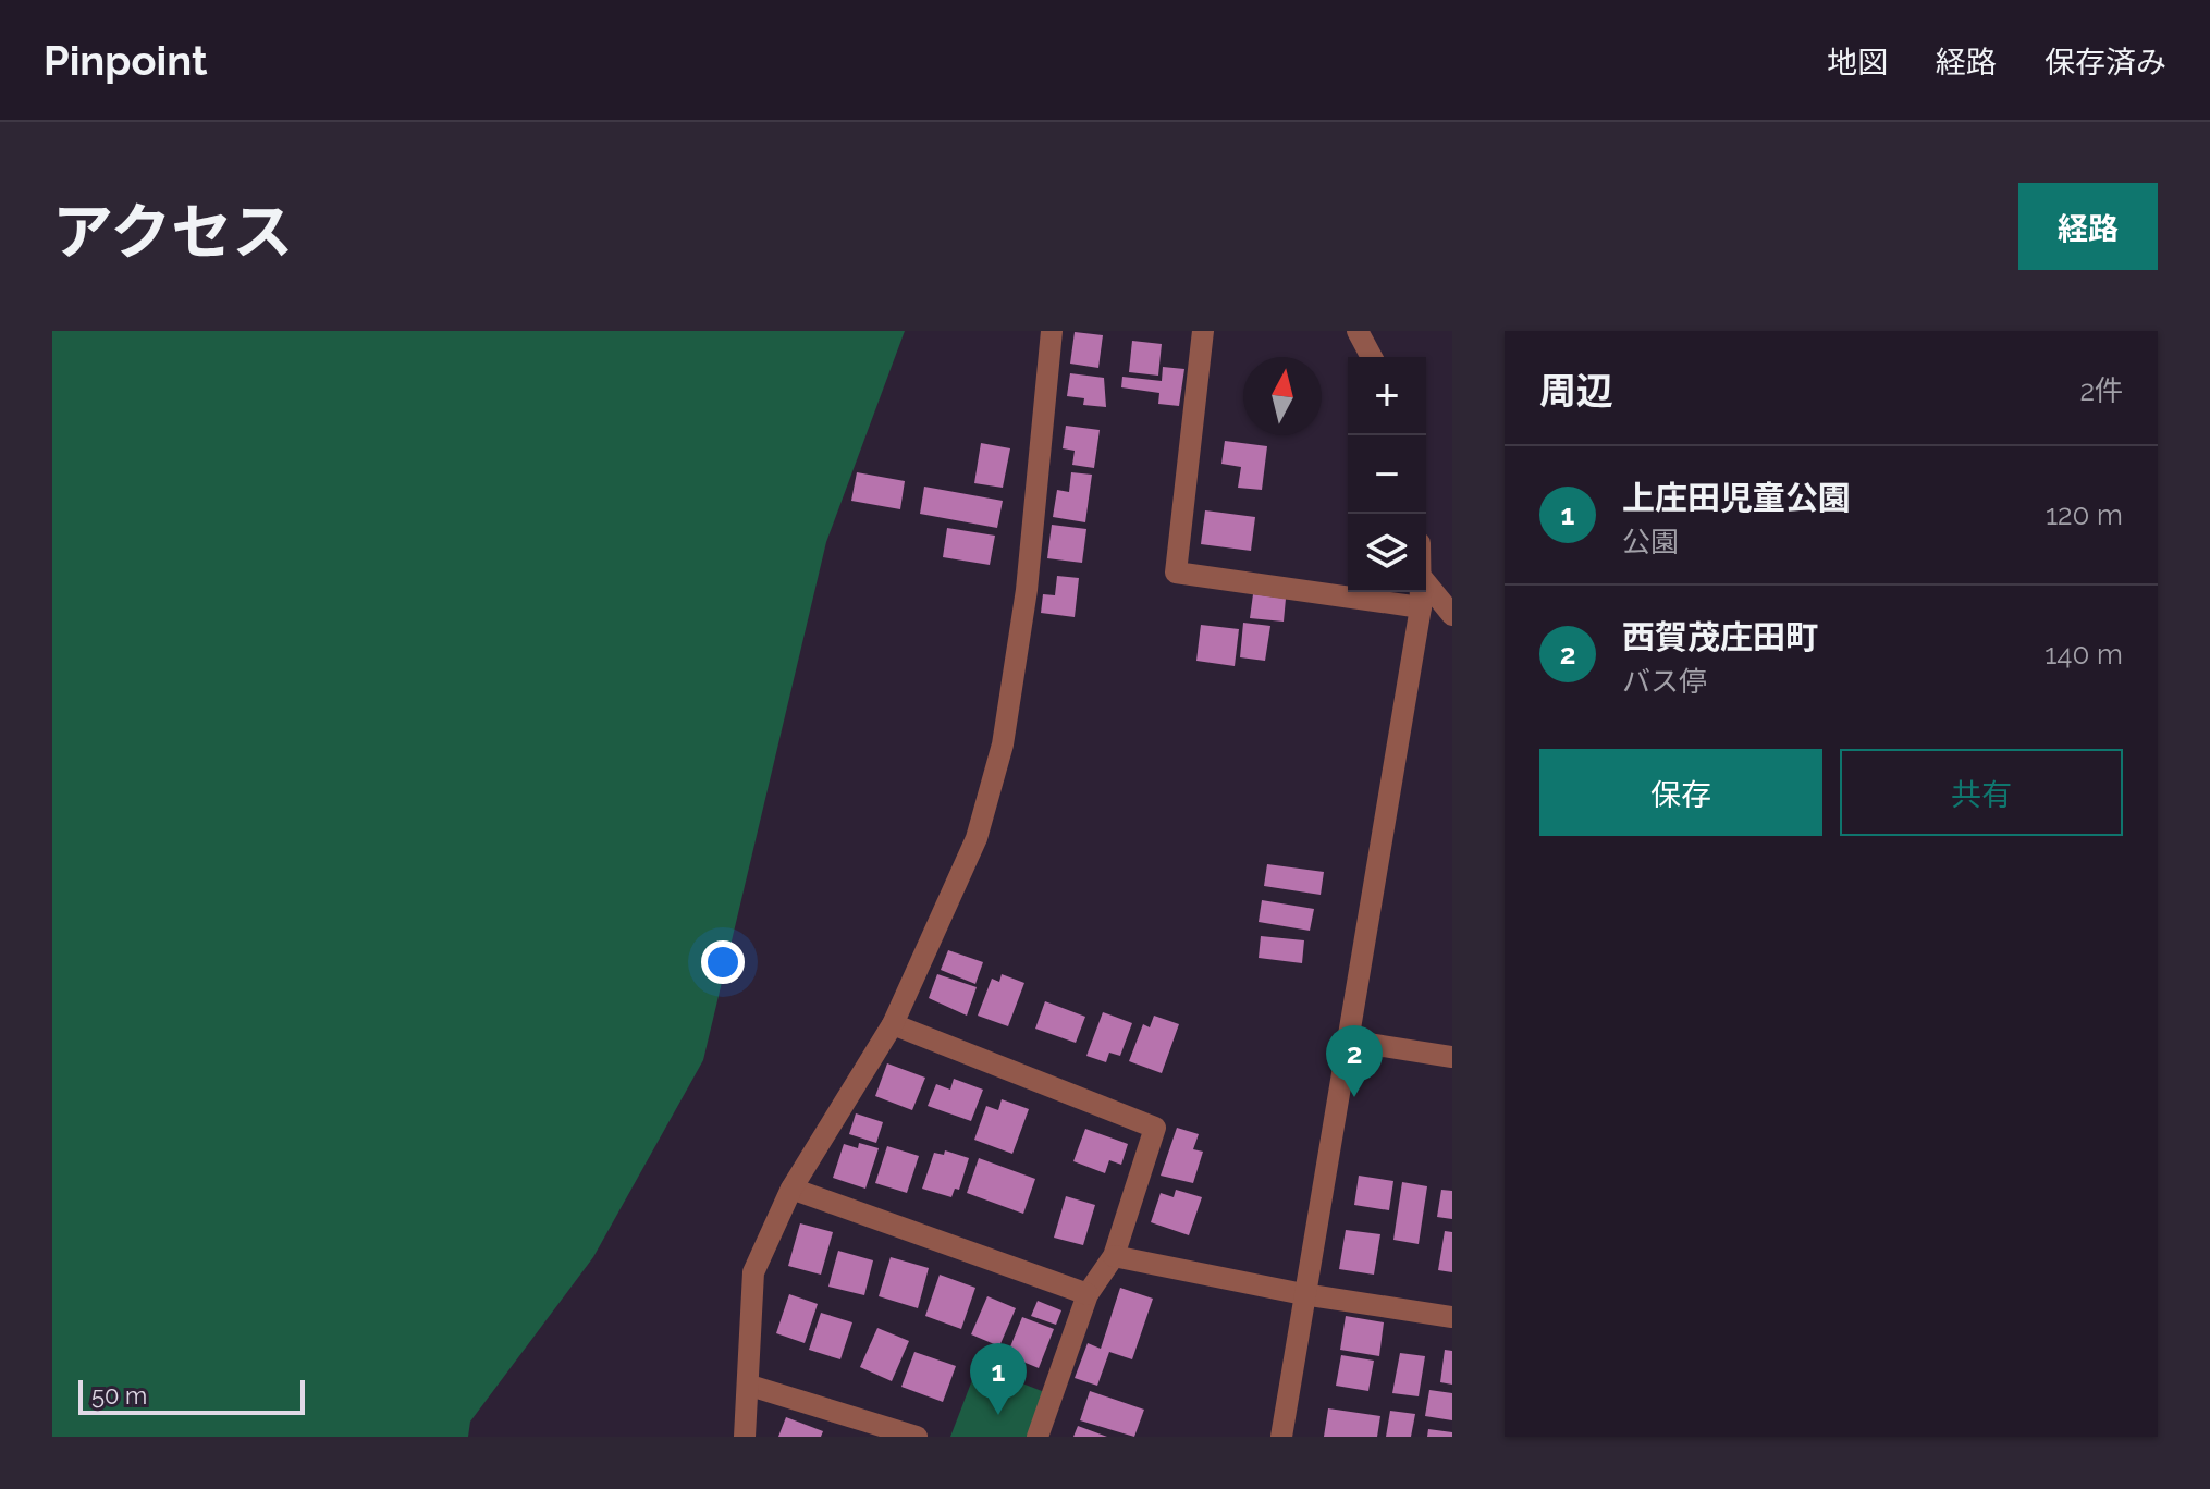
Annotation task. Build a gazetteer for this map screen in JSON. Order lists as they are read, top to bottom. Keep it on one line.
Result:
{"scale_bar":"50 m","north":"top","page":{"header":"Pinpoint","nav":["地図","経路","保存済み"],"title":"アクセス","buttons":["経路",["保存","共有"]],"heading":["周辺","2件"],"map_buttons":["+","−"],"list":[{"mark":"1","name":"上庄田児童公園","note":"公園","value":"120 m"},{"mark":"2","name":"西賀茂庄田町","note":"バス停","value":"140 m"}],"pins":["2","1"],"scale":"50 m"}}
